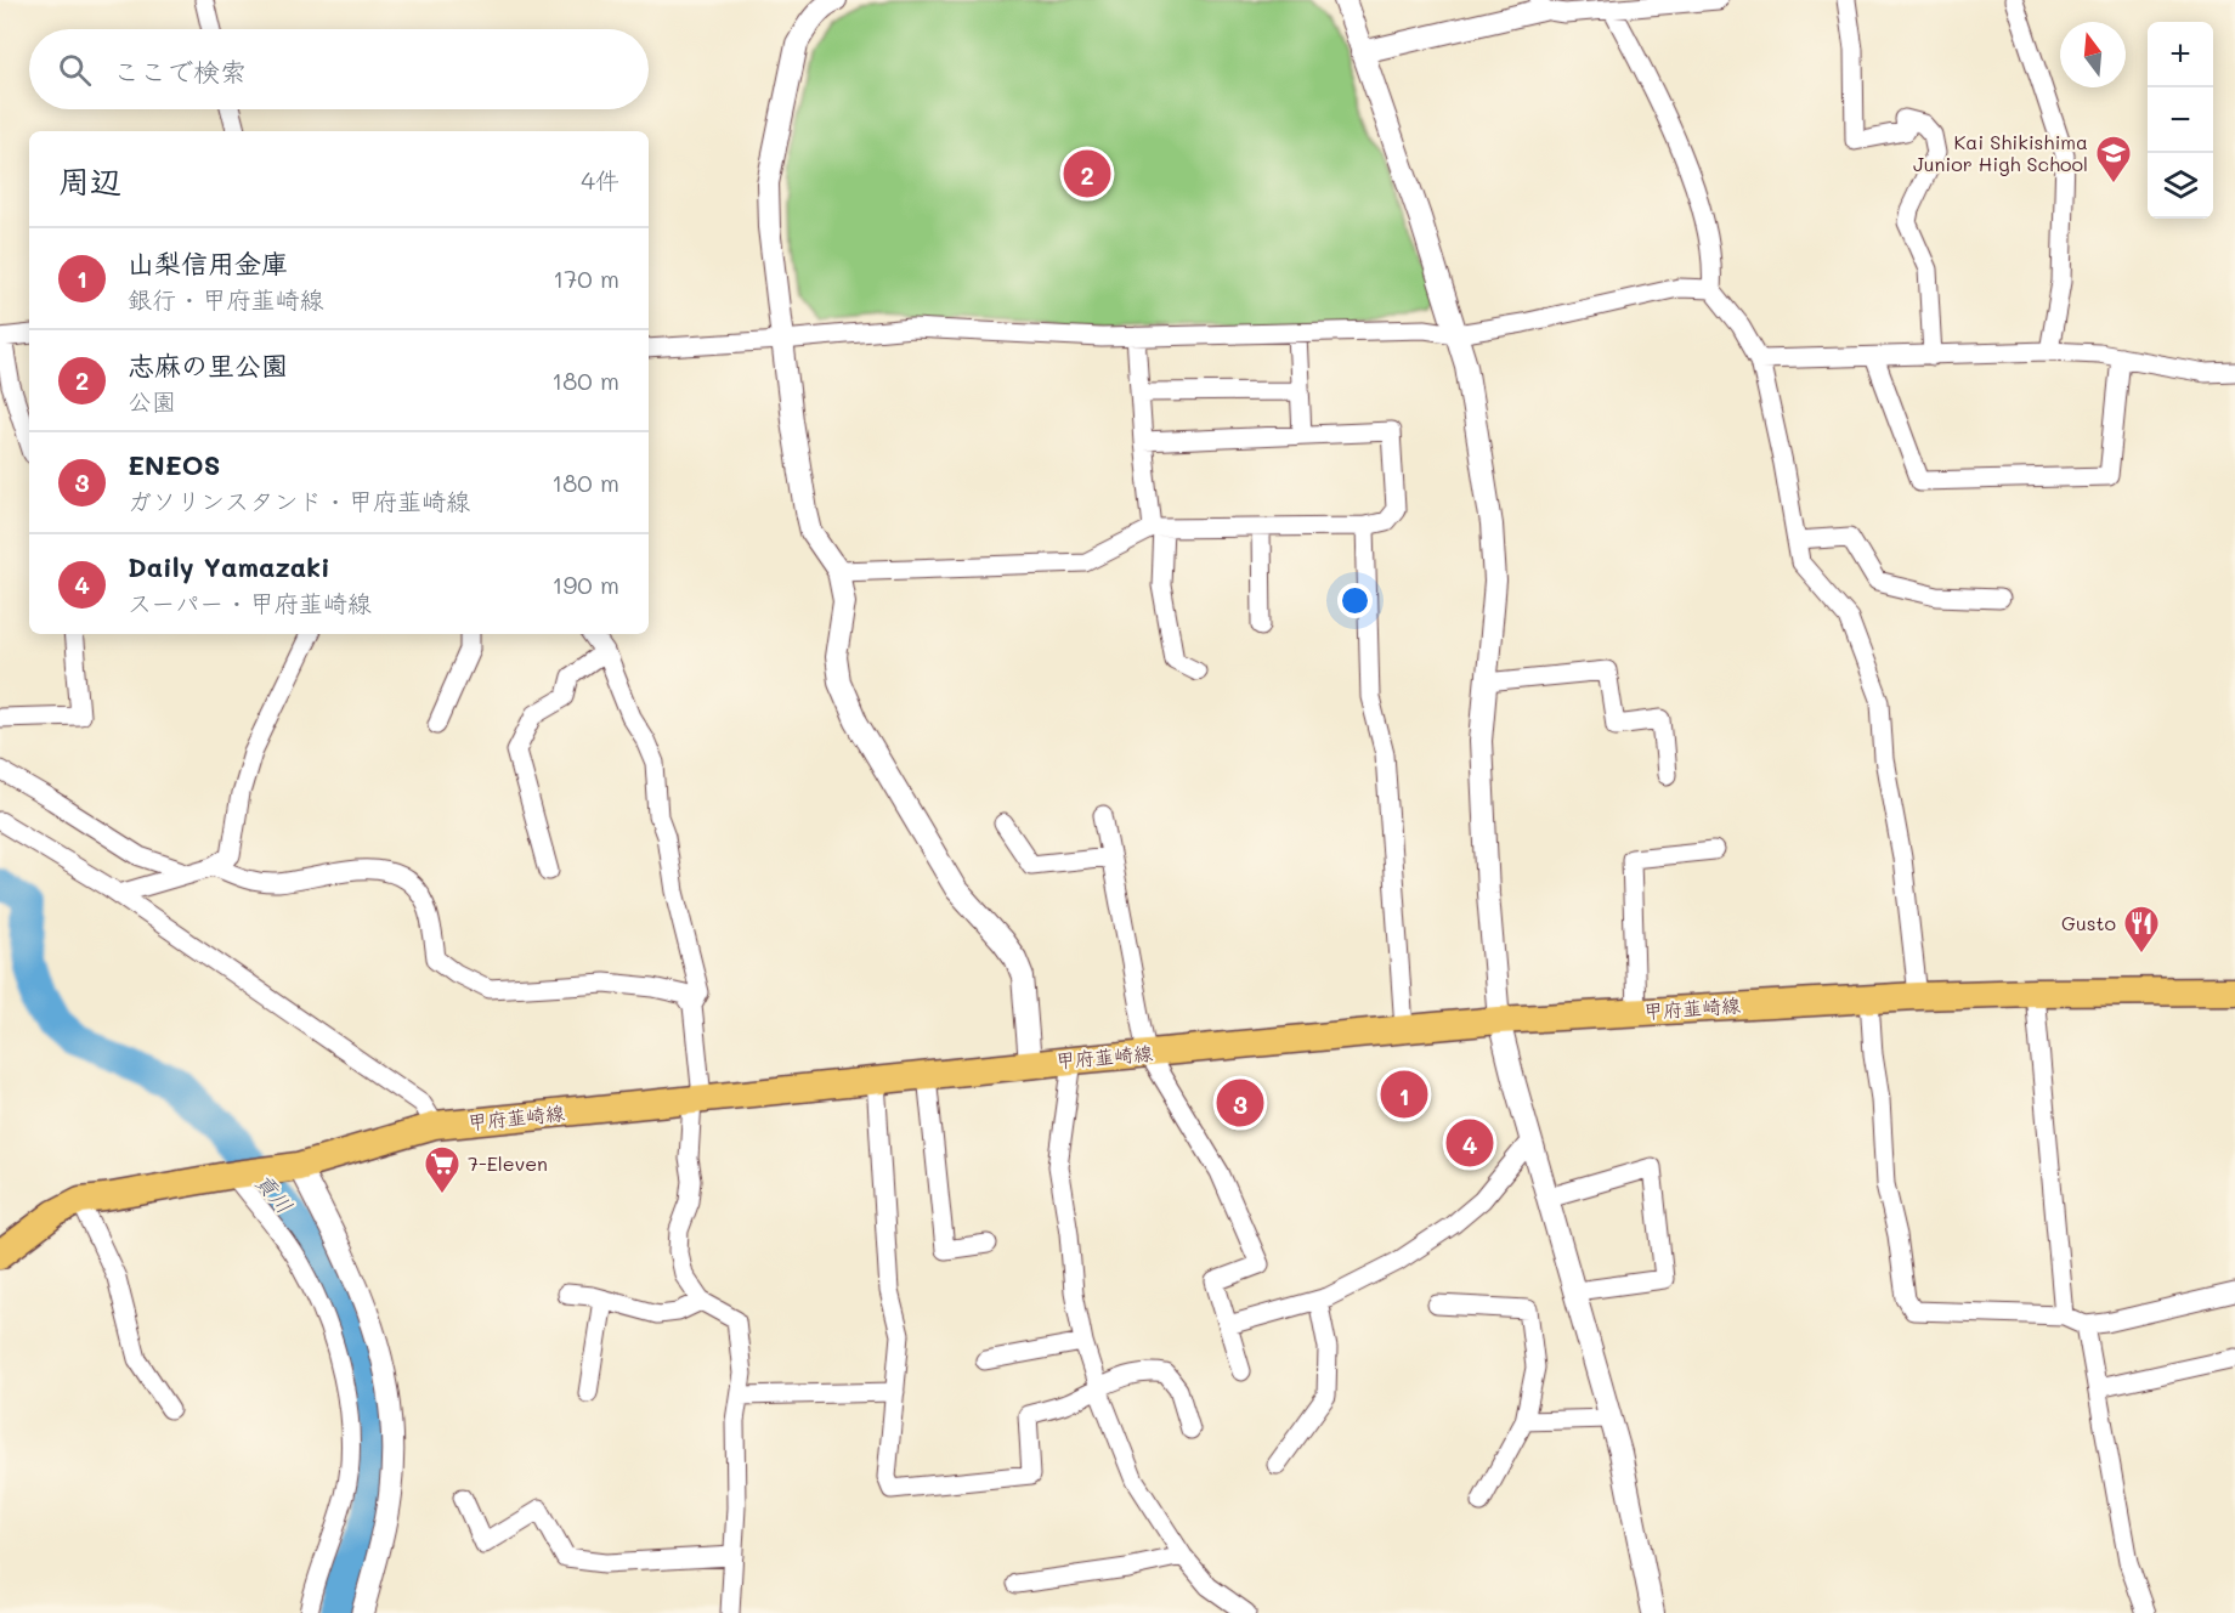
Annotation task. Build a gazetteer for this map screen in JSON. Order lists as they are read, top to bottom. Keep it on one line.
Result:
{"streets":{"main road":["甲府韮崎線"]},"water":["貢川"],"places":{"school or university":["Kai Shikishima Junior High School"],"restaurant":["Gusto"],"supermarket":["7-Eleven"]},"north":"top","page":{"map_buttons":["+","−"],"search":"ここで検索","heading":["周辺","4件"],"pins":["2","1","3","4"],"list":[{"mark":"1","name":"山梨信用金庫","note":"銀行 · 甲府韮崎線","value":"170 m"},{"mark":"2","name":"志麻の里公園","note":"公園","value":"180 m"},{"mark":"3","name":"ENEOS","note":"ガソリンスタンド · 甲府韮崎線","value":"180 m"},{"mark":"4","name":"Daily Yamazaki","note":"スーパー · 甲府韮崎線","value":"190 m"}]}}
